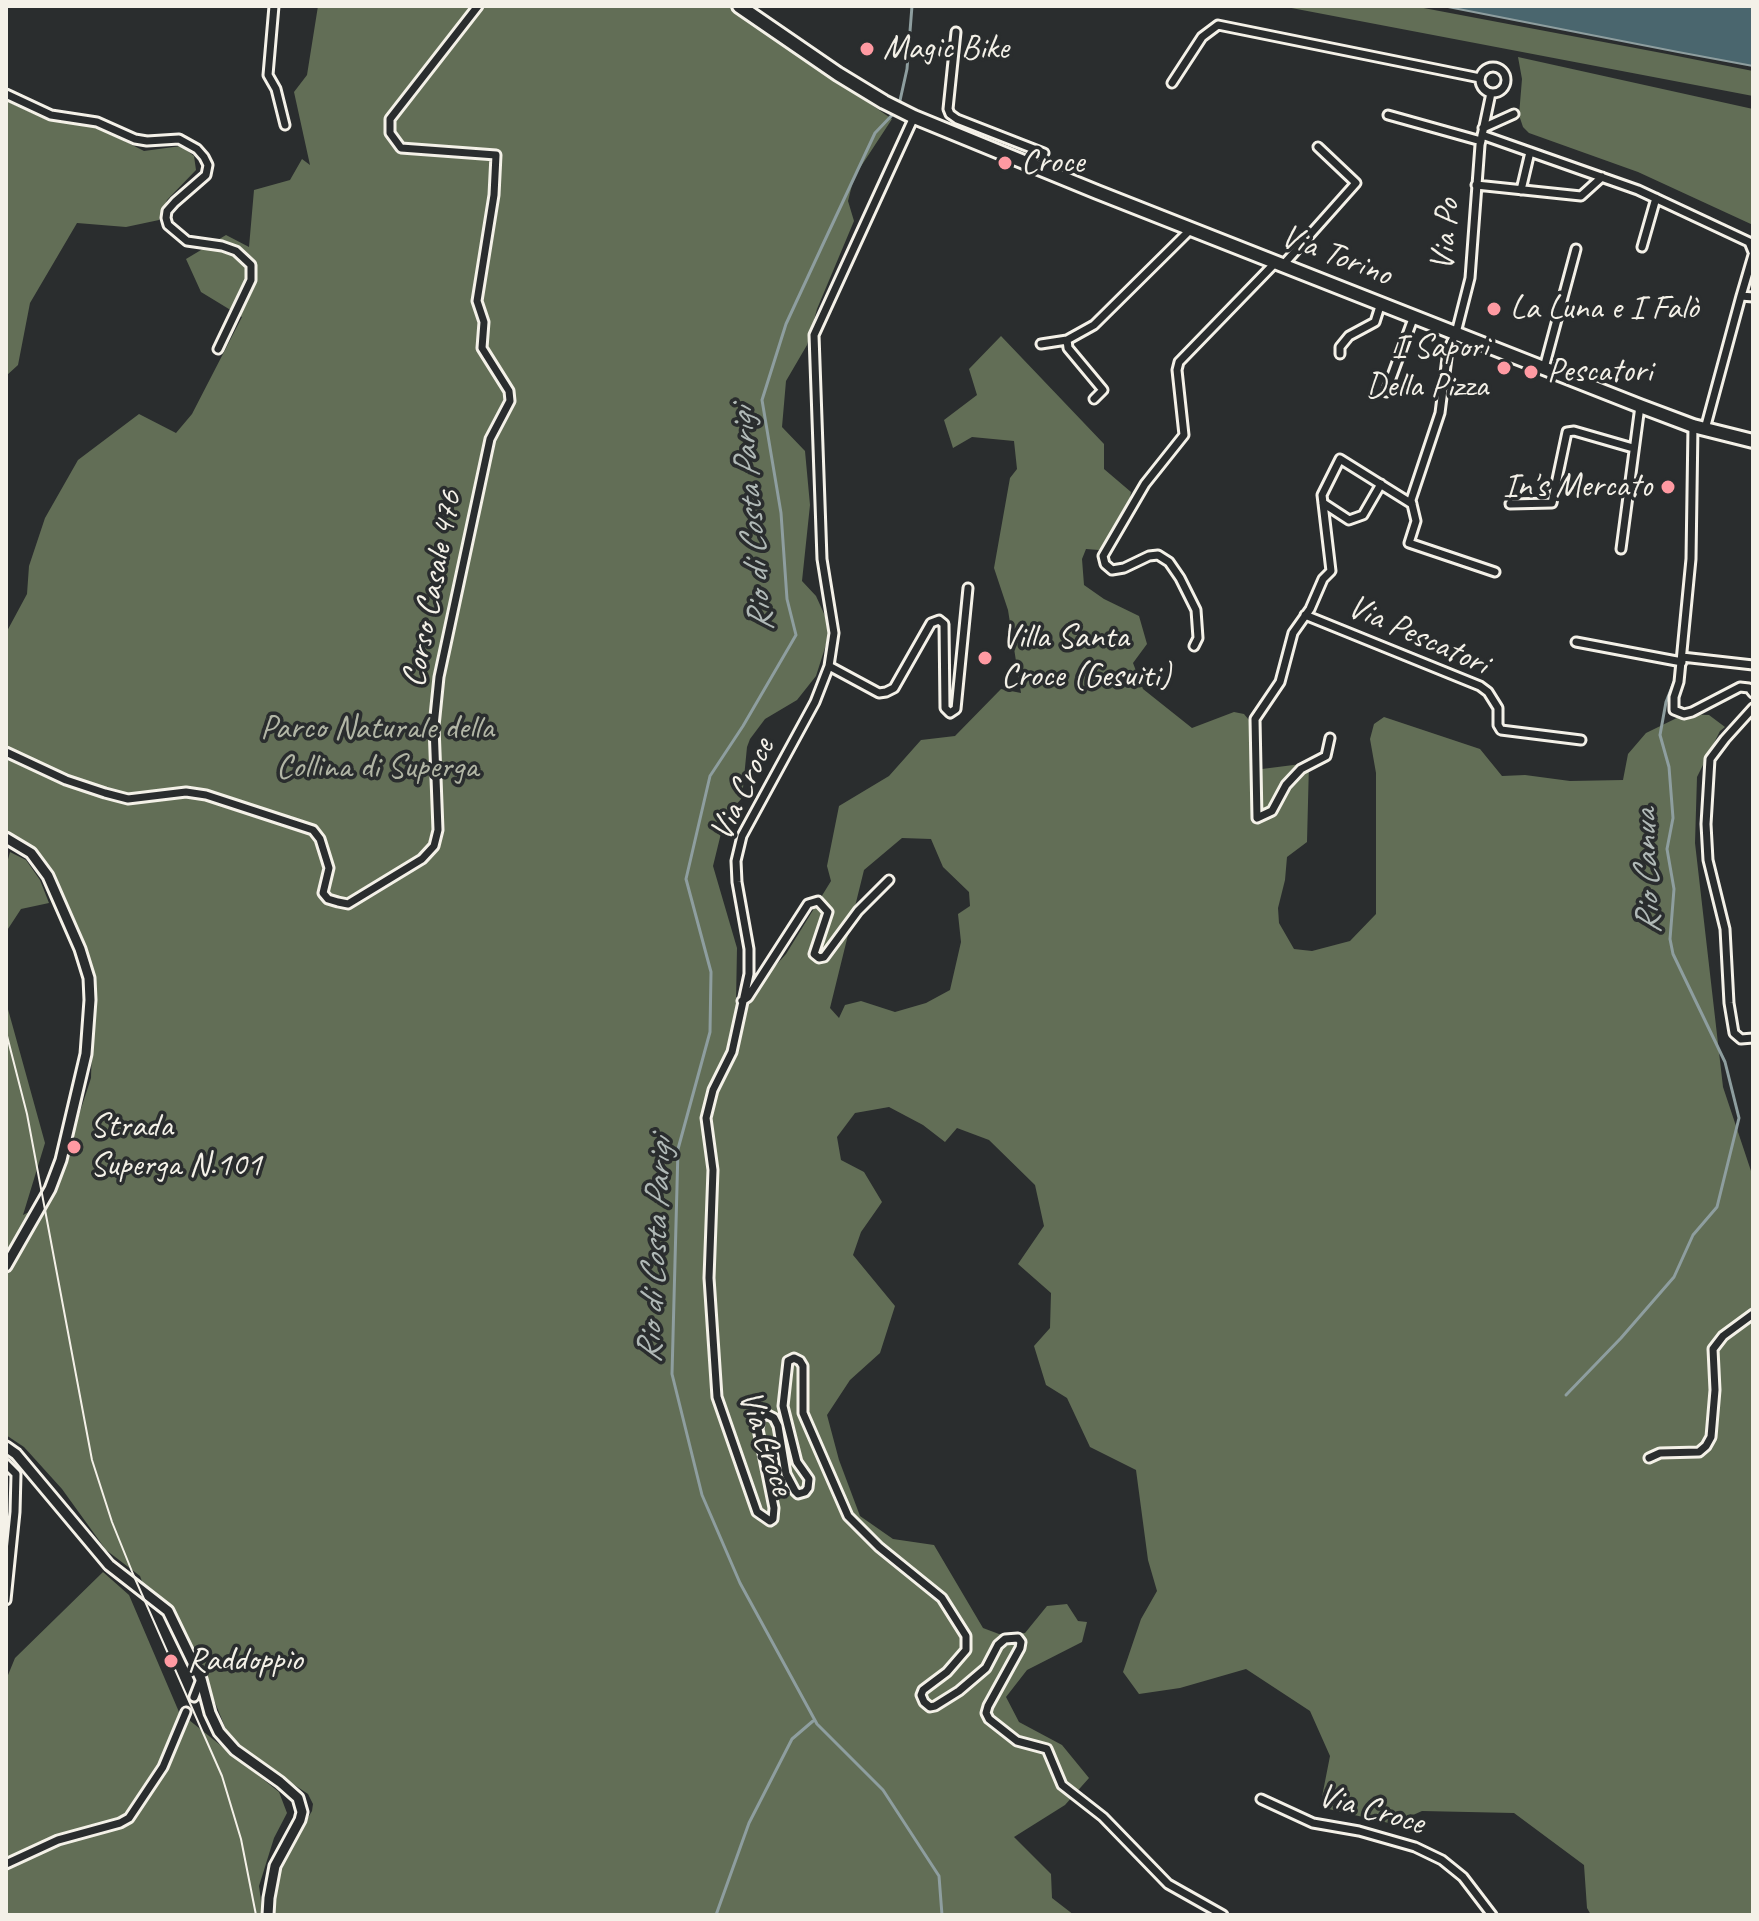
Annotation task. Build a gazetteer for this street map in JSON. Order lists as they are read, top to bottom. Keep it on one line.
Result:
{"streets":{"main road":["Via Torino"],"street":["Via Po","Corso Casale 476","Via Pescatori","Via Croce"]},"crossings":[["Via Po","Via Torino"],["Via Torino","Via Croce"]],"water":["Rio di Costa Parigi","Rio Canua"],"parks":["Parco Naturale della Collina di Superga"],"places":["Magic Bike","Croce","La Luna e I Falò","I Sapori Della Pizza","Pescatori","In's Mercato","Villa Santa Croce (Gesuiti)","Strada Superga N.101","Raddoppio"]}
